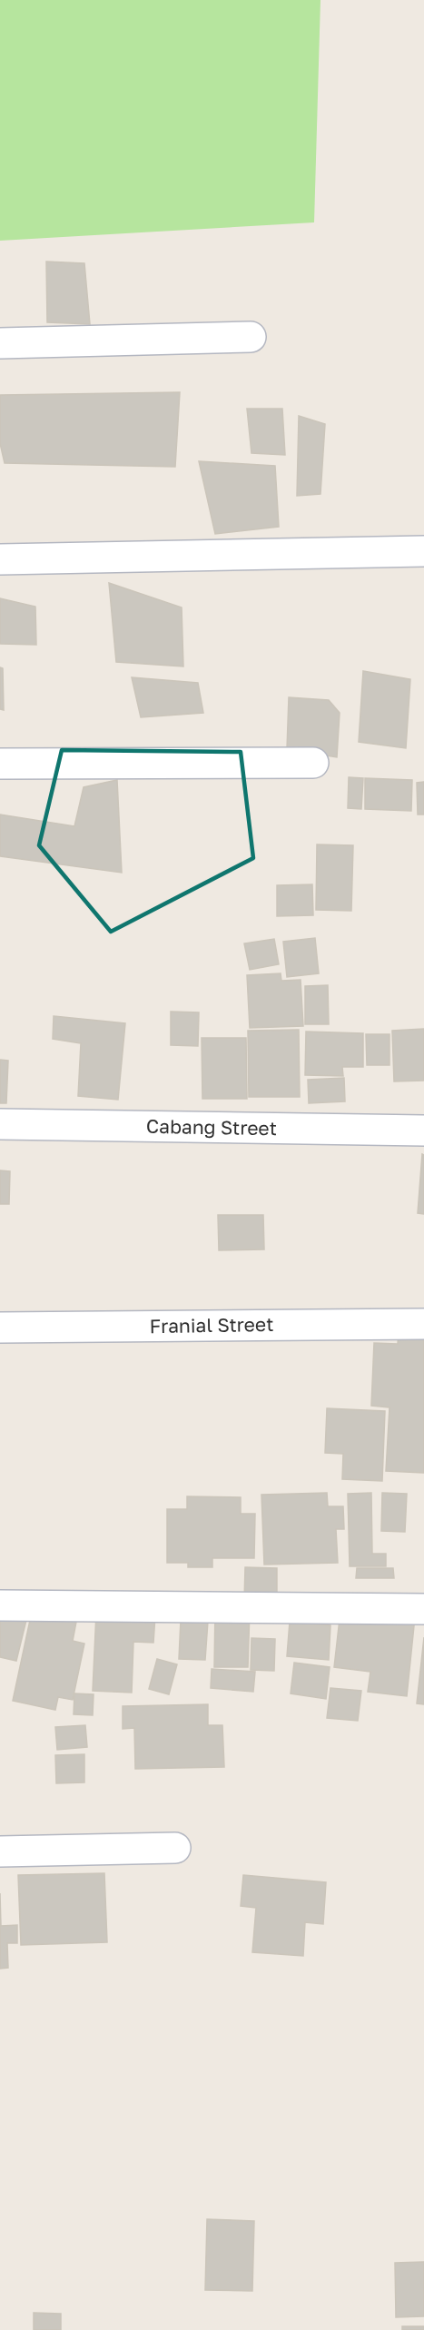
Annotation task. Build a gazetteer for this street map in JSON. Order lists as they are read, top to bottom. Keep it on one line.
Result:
{"streets":{"street":["Cabang Street","Franial Street"]}}
